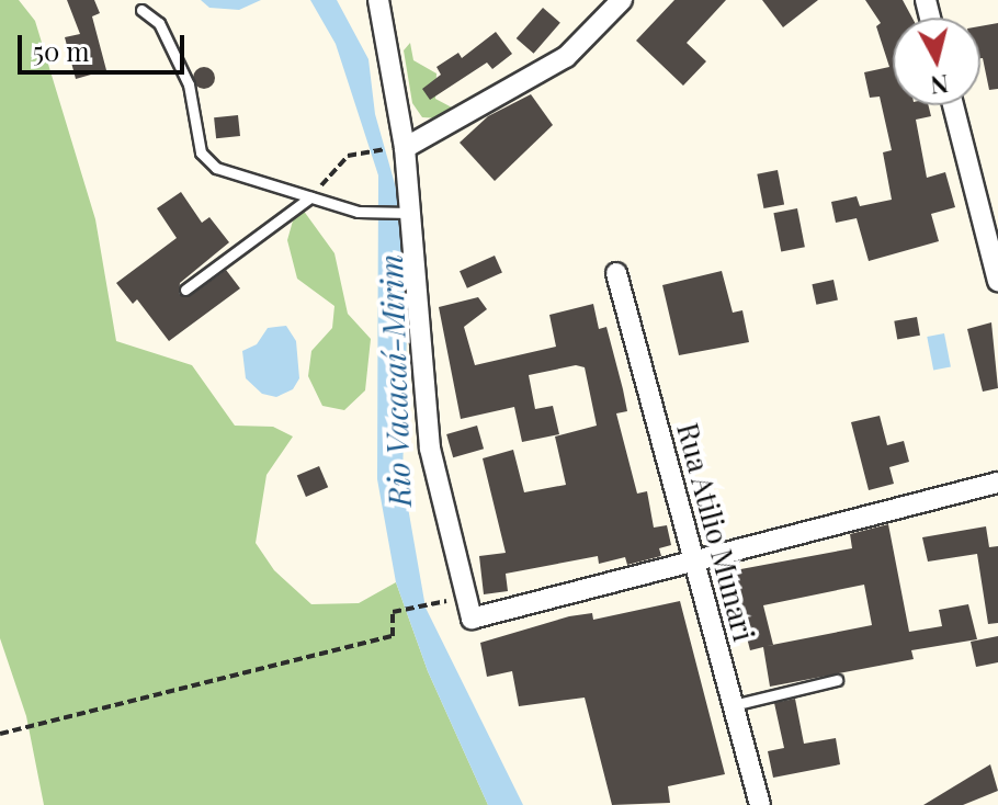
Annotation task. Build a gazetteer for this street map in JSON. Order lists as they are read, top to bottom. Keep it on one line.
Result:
{"streets":{"street":["Rua Atilio Munari"]},"water":["Rio Vacacaí-Mirim"],"scale_bar":"50 m","north":"bottom"}
